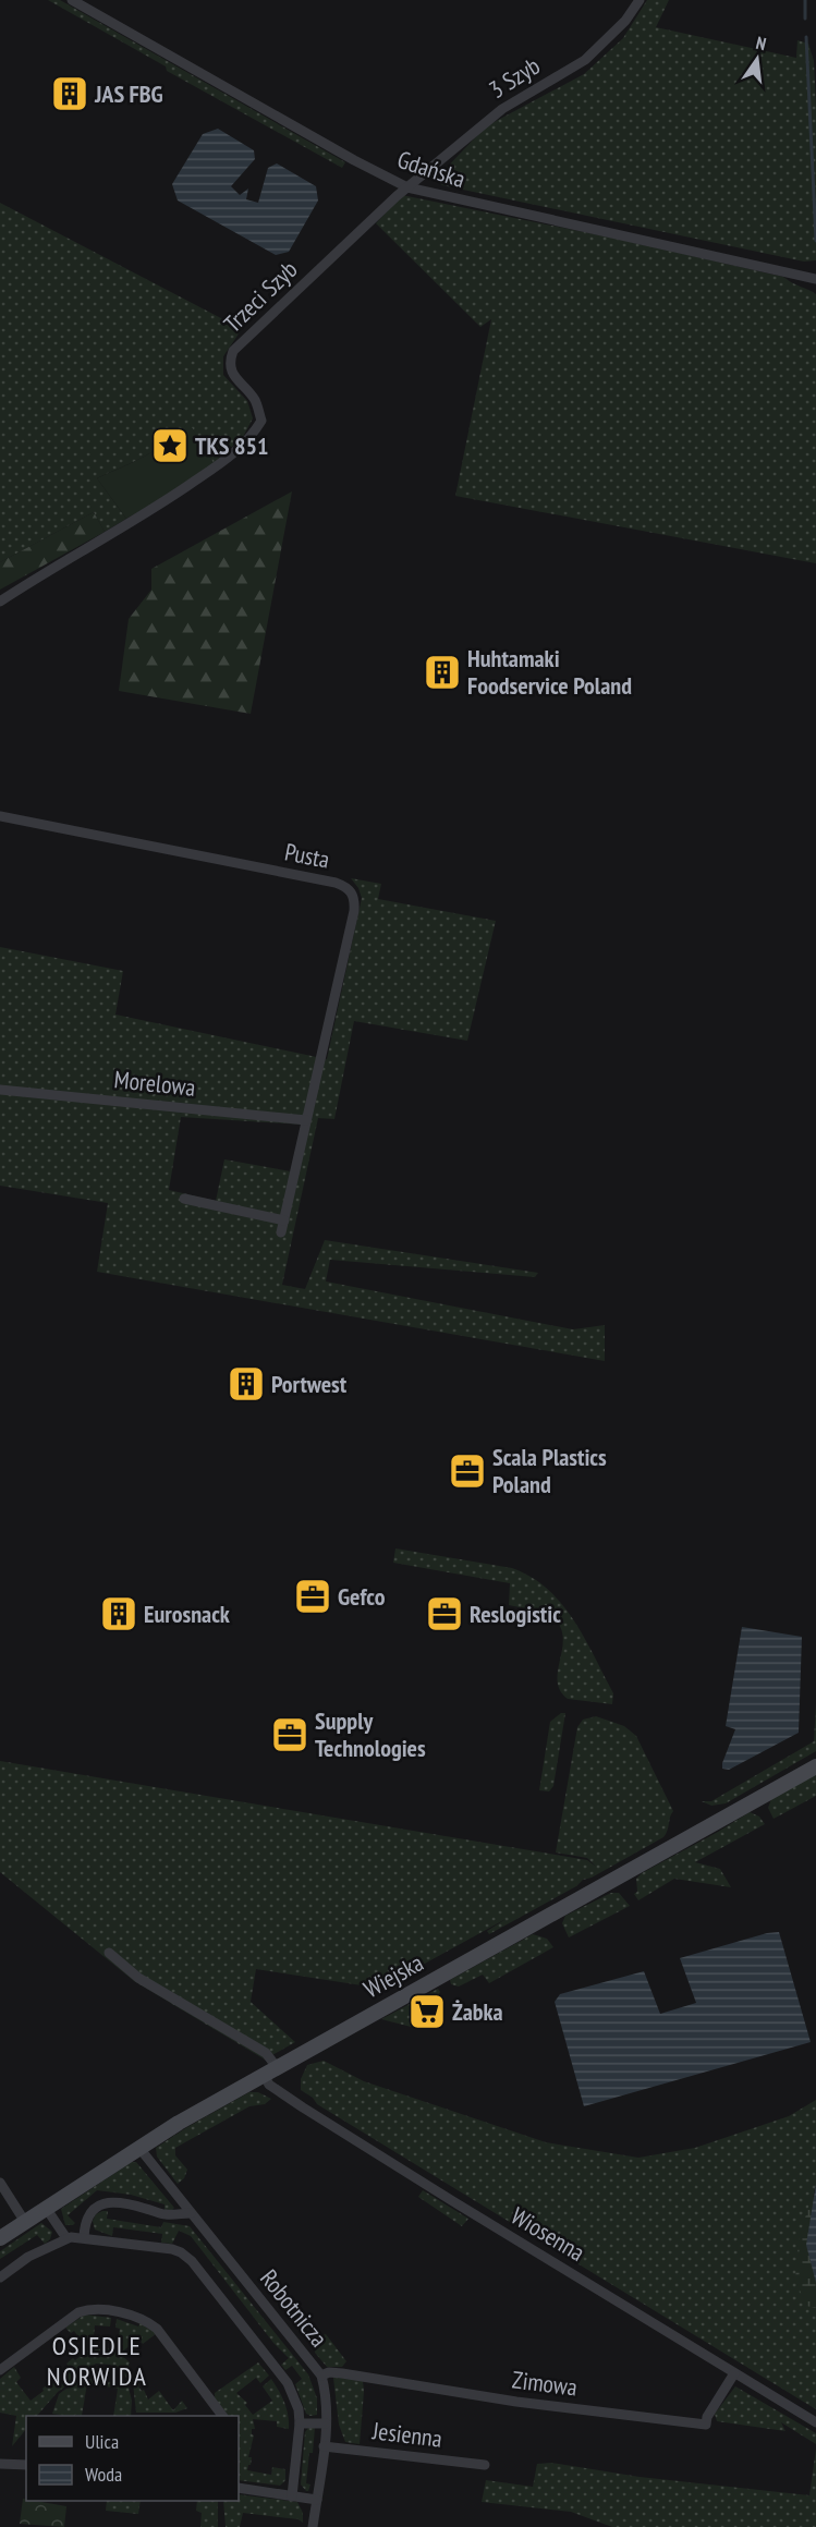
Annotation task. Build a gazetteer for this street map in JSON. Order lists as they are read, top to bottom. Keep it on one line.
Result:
{"streets":{"street":["3 Szyb","Gdańska","Trzeci Szyb","Pusta","Morelowa","Wiejska","Wiosenna","Robotnicza","Zimowa","Jesienna"]},"crossings":[["3 Szyb","Gdańska"],["3 Szyb","Trzeci Szyb"],["Gdańska","Trzeci Szyb"],["Pusta","Morelowa"],["Wiejska","Wiosenna"],["Wiejska","Robotnicza"],["Wiosenna","Zimowa"],["Robotnicza","Zimowa"],["Robotnicza","Jesienna"]],"districts":["OSIEDLE NORWIDA"],"places":{"building":["JAS FBG","Huhtamaki Foodservice Poland","Portwest","Eurosnack"],"place":["TKS 851"],"office":["Scala Plastics Poland","Gefco","Reslogistic","Supply Technologies"],"supermarket":["Żabka"]},"legend":["Ulica","Woda"],"north":"top"}
